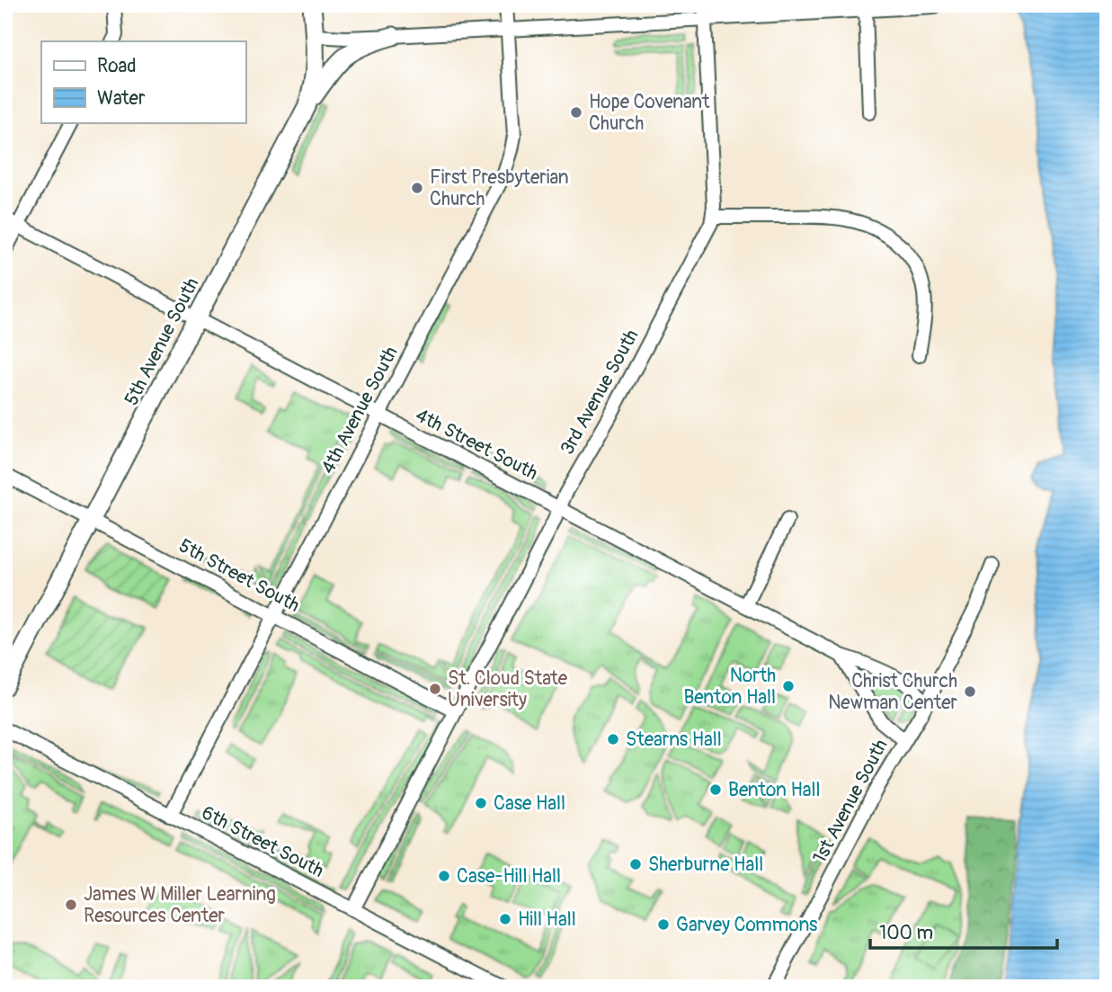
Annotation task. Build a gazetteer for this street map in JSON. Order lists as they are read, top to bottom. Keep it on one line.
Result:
{"streets":{"street":["5th Avenue South","3rd Avenue South","4th Avenue South","4th Street South","5th Street South","1st Avenue South","6th Street South"]},"crossings":[["5th Avenue South","4th Street South"],["5th Avenue South","5th Street South"],["3rd Avenue South","4th Street South"],["3rd Avenue South","5th Street South"],["3rd Avenue South","6th Street South"],["4th Avenue South","4th Street South"],["4th Avenue South","5th Street South"],["4th Avenue South","6th Street South"],["4th Street South","1st Avenue South"]],"places":["Hope Covenant Church","First Presbyterian Church","North Benton Hall","St. Cloud State University","Christ Church Newman Center","Stearns Hall","Benton Hall","Case Hall","Sherburne Hall","Case-Hill Hall","James W Miller Learning Resources Center","Hill Hall","Garvey Commons"],"legend":["Road","Water"],"scale_bar":"100 m"}
